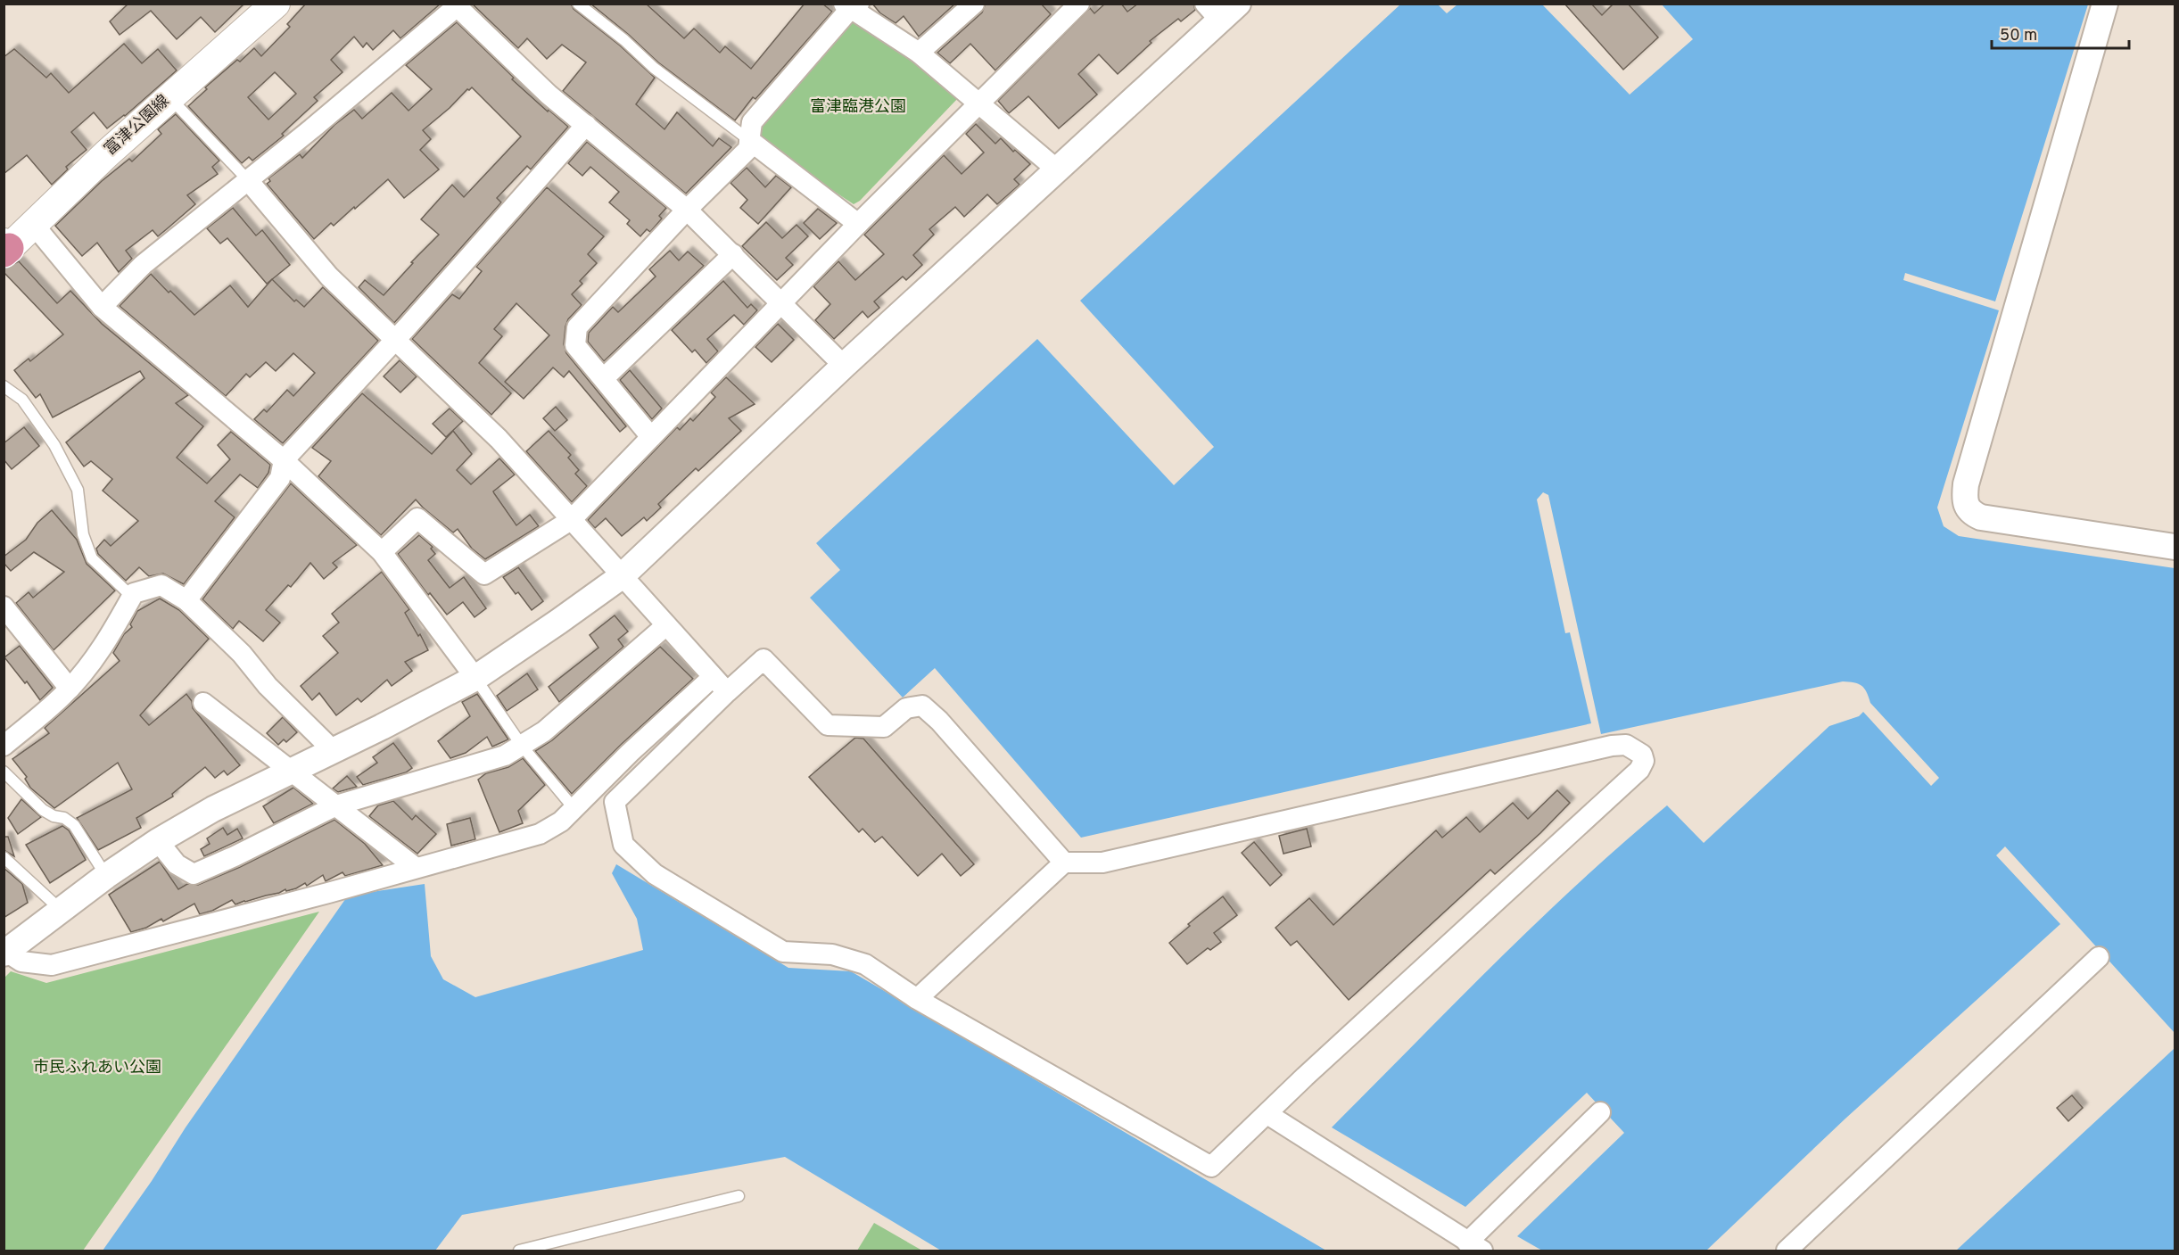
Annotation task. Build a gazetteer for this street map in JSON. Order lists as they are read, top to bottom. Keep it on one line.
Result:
{"streets":{"main road":["富津公園線"]},"parks":["富津臨港公園","市民ふれあい公園"],"scale_bar":"50 m"}
